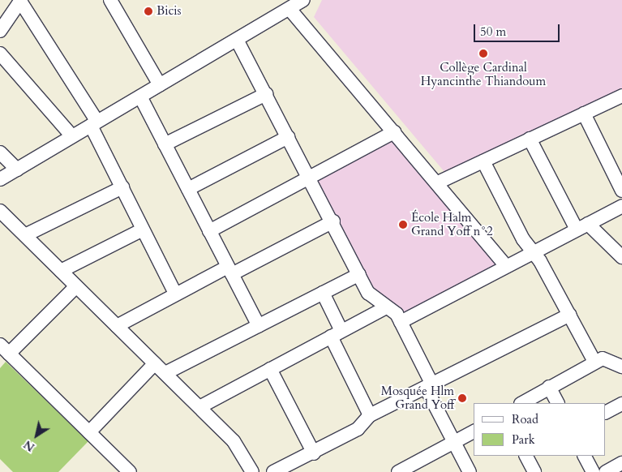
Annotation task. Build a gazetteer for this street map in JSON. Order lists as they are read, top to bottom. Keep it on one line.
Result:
{"places":["Bicis","Collège Cardinal Hyancinthe Thiandoum","École Halm Grand Yoff n°2","Mosquée Hlm Grand Yoff"],"legend":["Road","Park"],"scale_bar":"50 m","north":"bottom left"}
